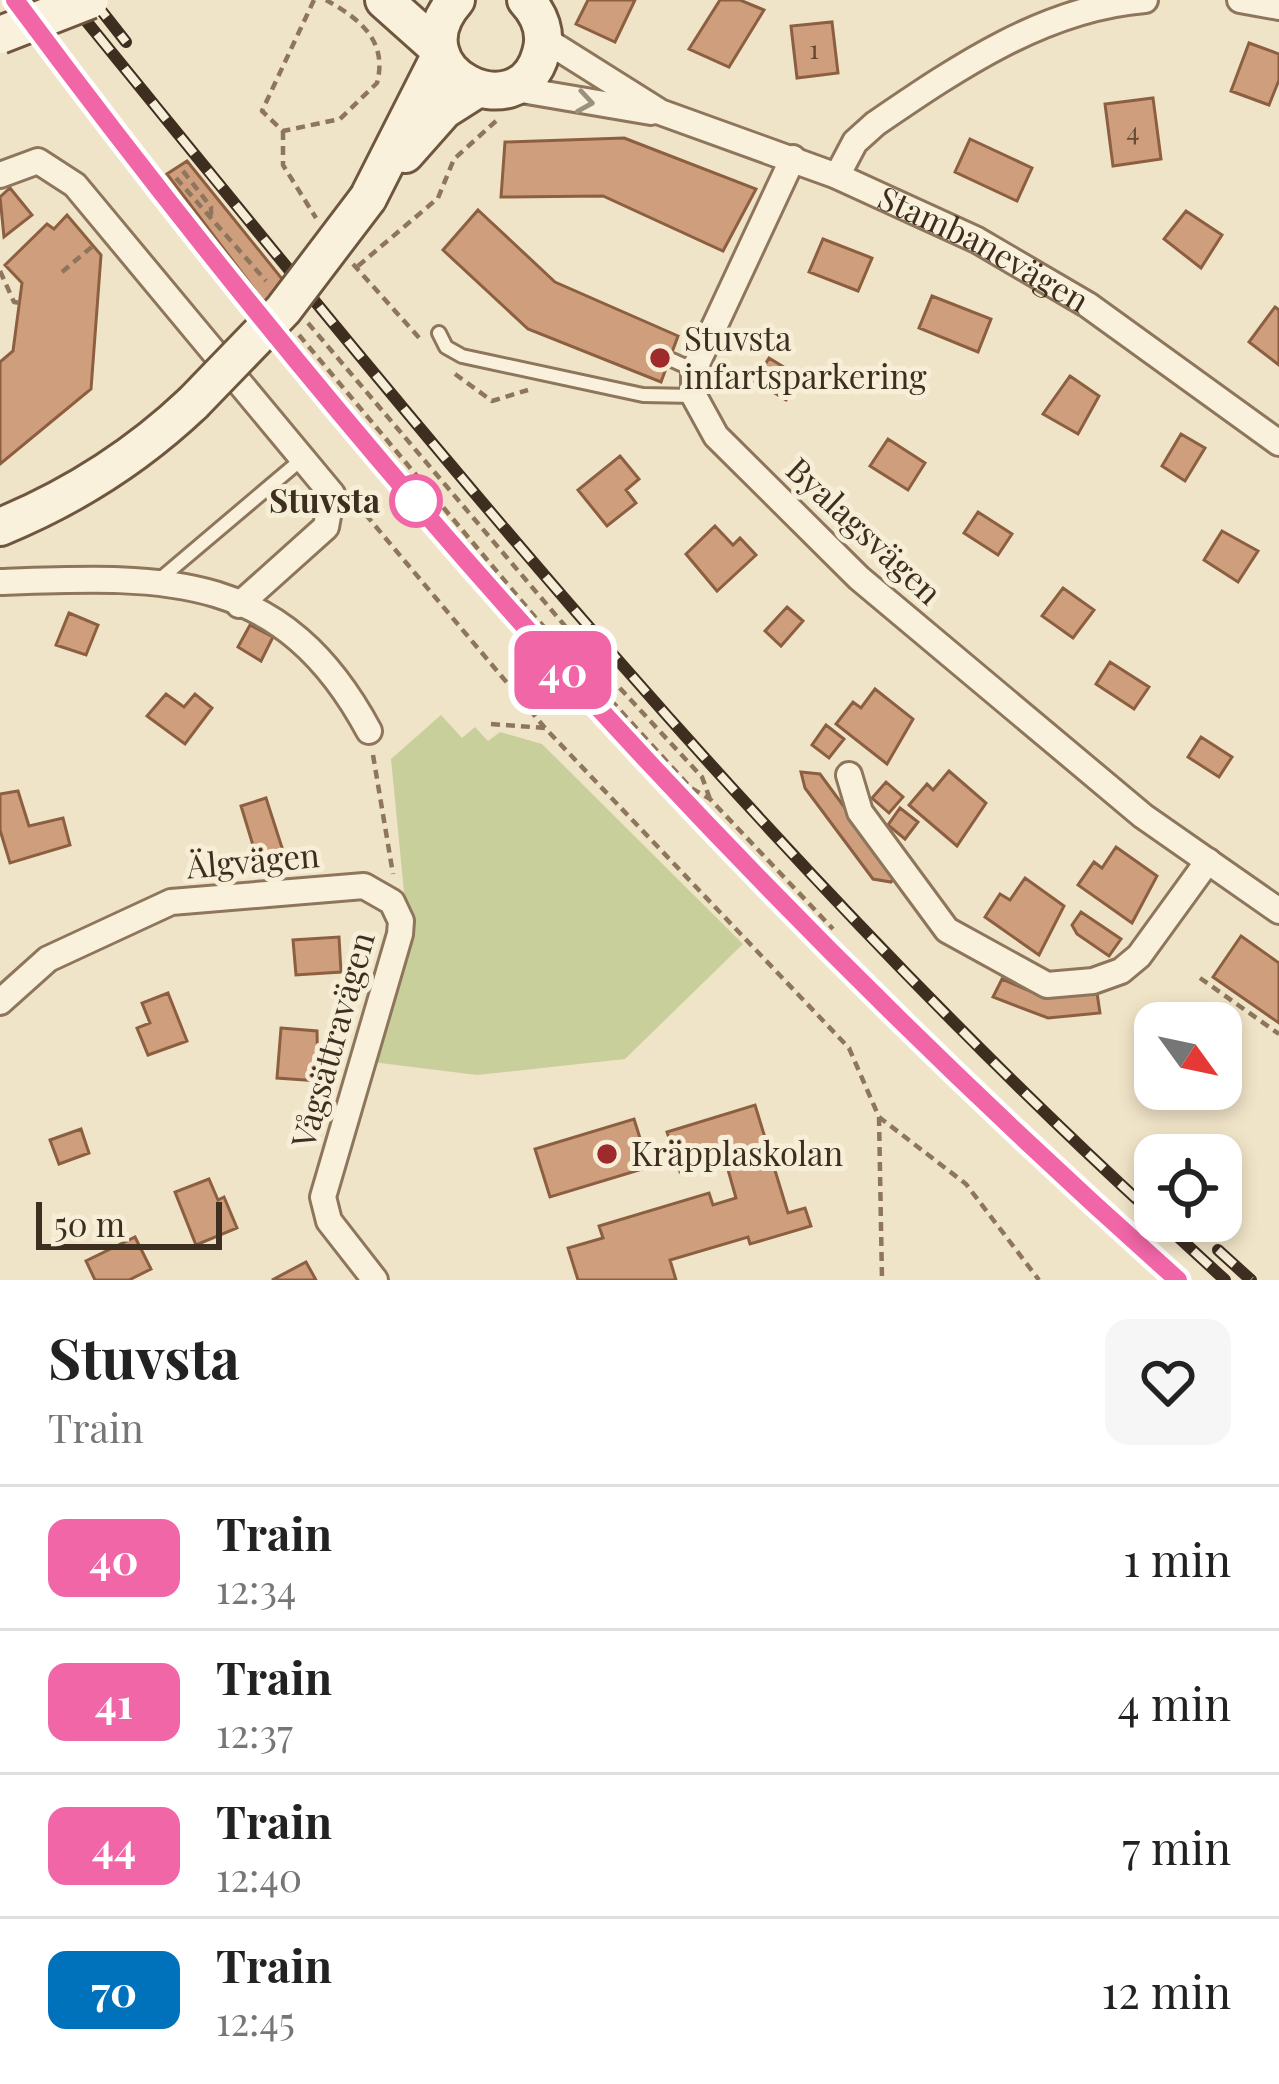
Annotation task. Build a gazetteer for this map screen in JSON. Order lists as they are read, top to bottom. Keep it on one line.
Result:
{"streets":{"street":["Stambanevägen","Byalagsvägen","Älgvägen","Vågsättravägen"]},"crossings":[["Älgvägen","Vågsättravägen"]],"places":["Stuvsta infartsparkering","Stuvsta","Kräpplaskolan"],"house_numbers":["1","4"],"scale_bar":"50 m","north":"bottom right","page":{"on_map":"40","scale":"50 m","heading":["Stuvsta","Train"],"list":[{"mark":"40","name":"Train","note":"12:34","value":"1 min"},{"mark":"41","name":"Train","note":"12:37","value":"4 min"},{"mark":"44","name":"Train","note":"12:40","value":"7 min"},{"mark":"70","name":"Train","note":"12:45","value":"12 min"}]}}
